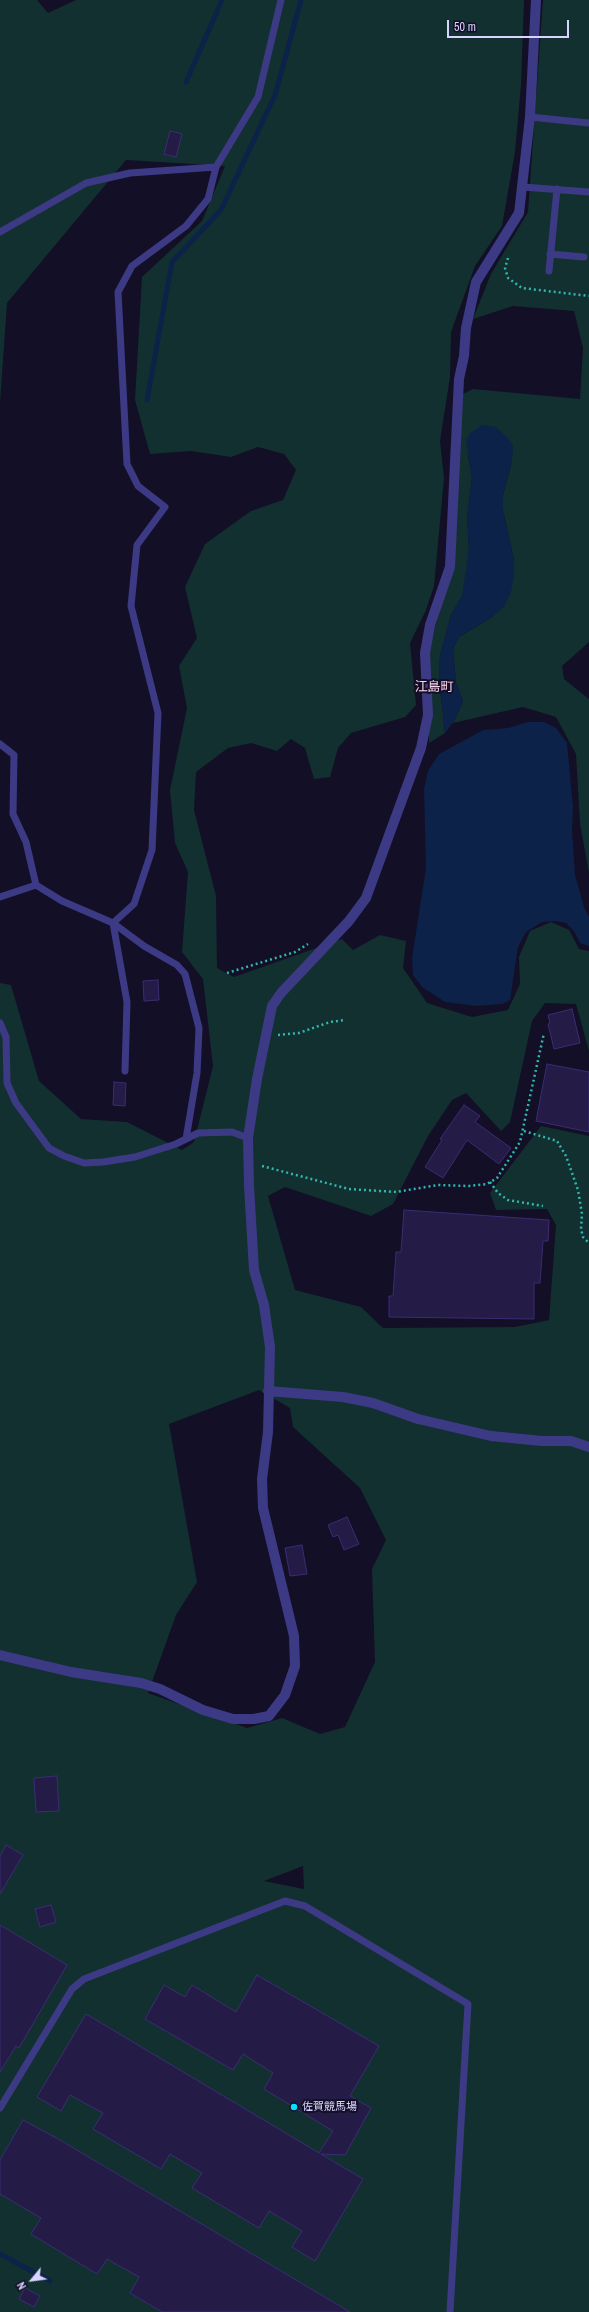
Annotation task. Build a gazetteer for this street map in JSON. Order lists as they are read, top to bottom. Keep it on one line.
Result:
{"districts":["江島町"],"places":["佐賀競馬場"],"scale_bar":"50 m","north":"bottom left"}
